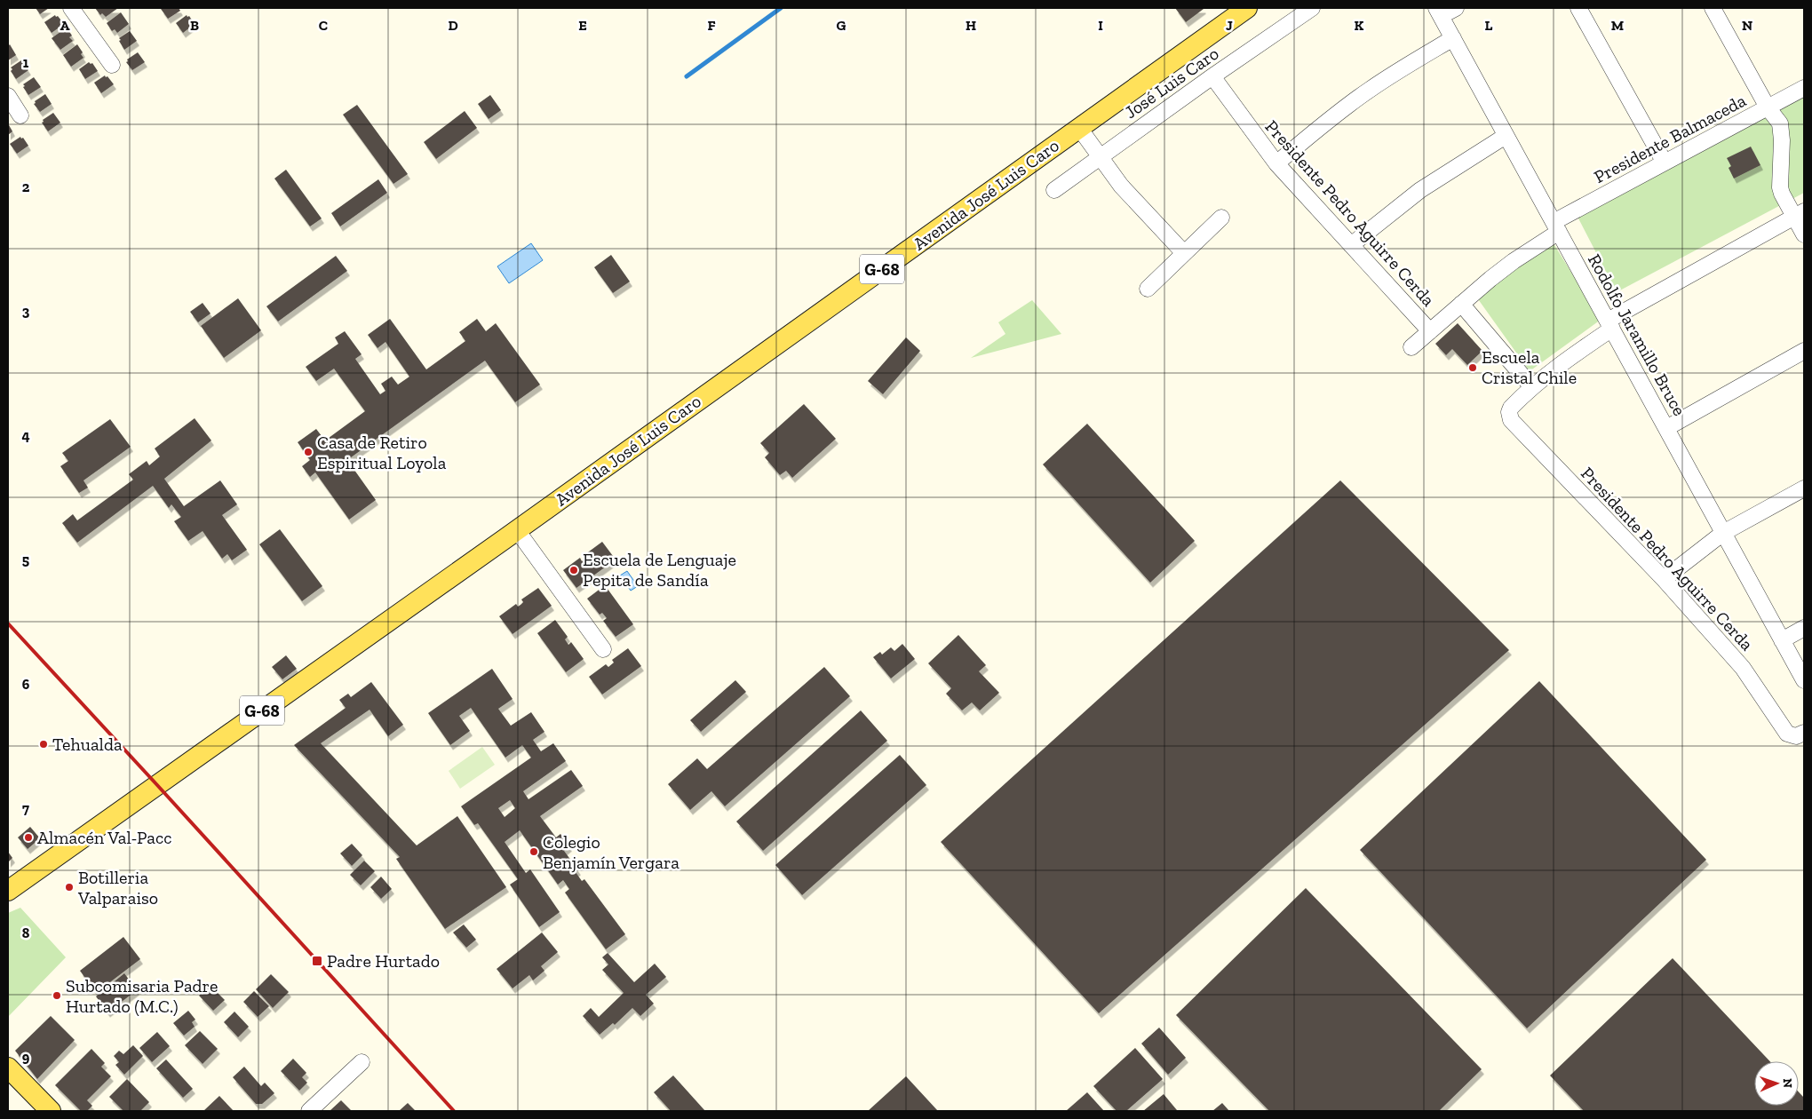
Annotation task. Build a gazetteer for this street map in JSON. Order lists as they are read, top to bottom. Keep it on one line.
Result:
{"streets":{"main road":["Avenida José Luis Caro","G-68"],"street":["José Luis Caro","Presidente Balmaceda","Presidente Pedro Aguirre Cerda","Rodolfo Jaramillo Bruce"]},"crossings":[["José Luis Caro","Presidente Pedro Aguirre Cerda"],["Presidente Balmaceda","Presidente Pedro Aguirre Cerda"],["Presidente Balmaceda","Rodolfo Jaramillo Bruce"]],"places":{"other":["Escuela Cristal Chile","Casa de Retiro Espiritual Loyola","Escuela de Lenguaje Pepita de Sandía","Tehualda","Almacén Val-Pacc","Colegio Benjamín Vergara","Botilleria Valparaiso","Subcomisaria Padre Hurtado (M.C.)"],"transit":["Padre Hurtado"]},"north":"right","grid":{"columns":["A","B","C","D","E","F","G","H","I","J","K","L","M","N"],"rows":["1","2","3","4","5","6","7","8","9"]}}
